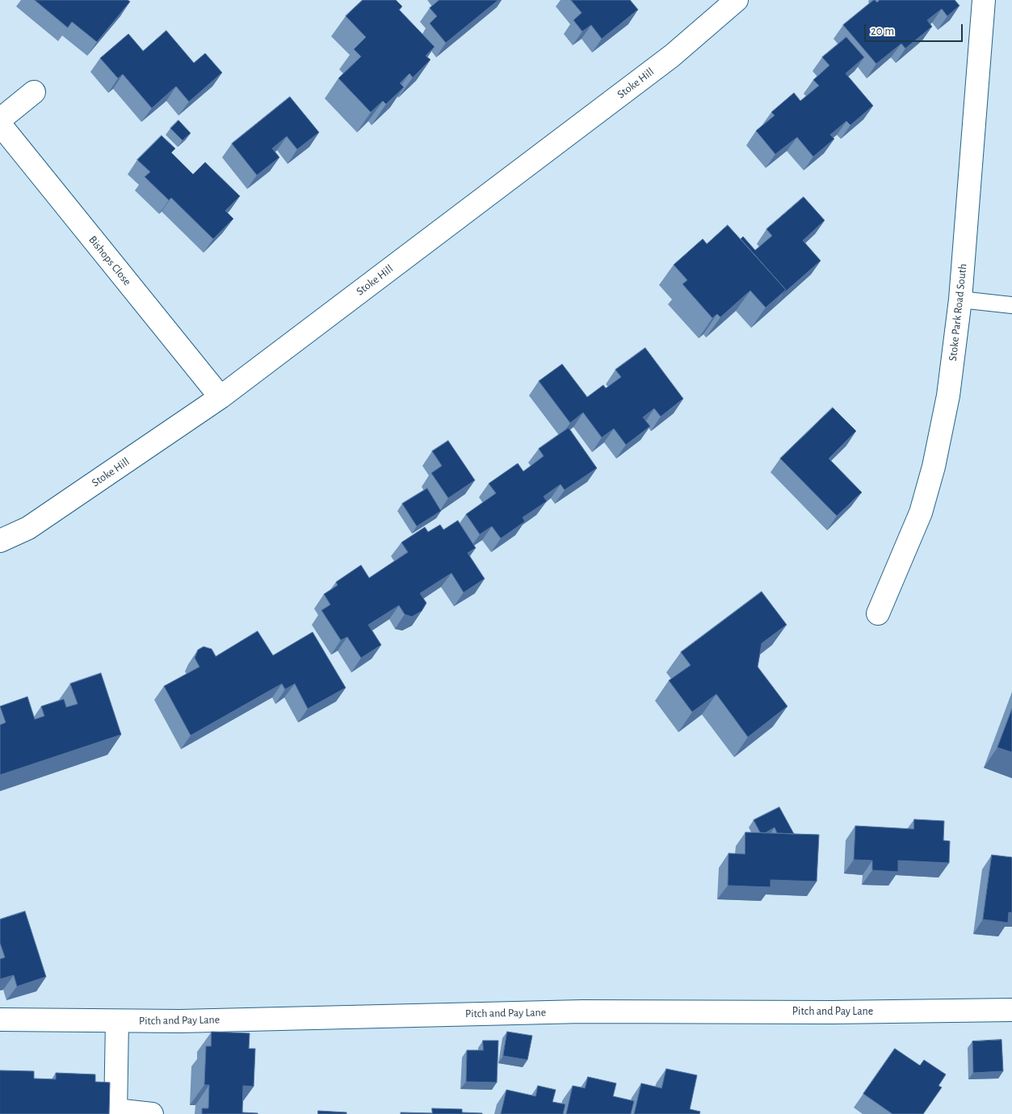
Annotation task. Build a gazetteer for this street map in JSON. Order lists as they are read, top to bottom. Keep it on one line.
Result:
{"streets":{"street":["Stoke Hill","Bishops Close","Stoke Park Road South","Pitch and Pay Lane"]},"crossings":[["Stoke Hill","Bishops Close"]],"scale_bar":"20 m"}
